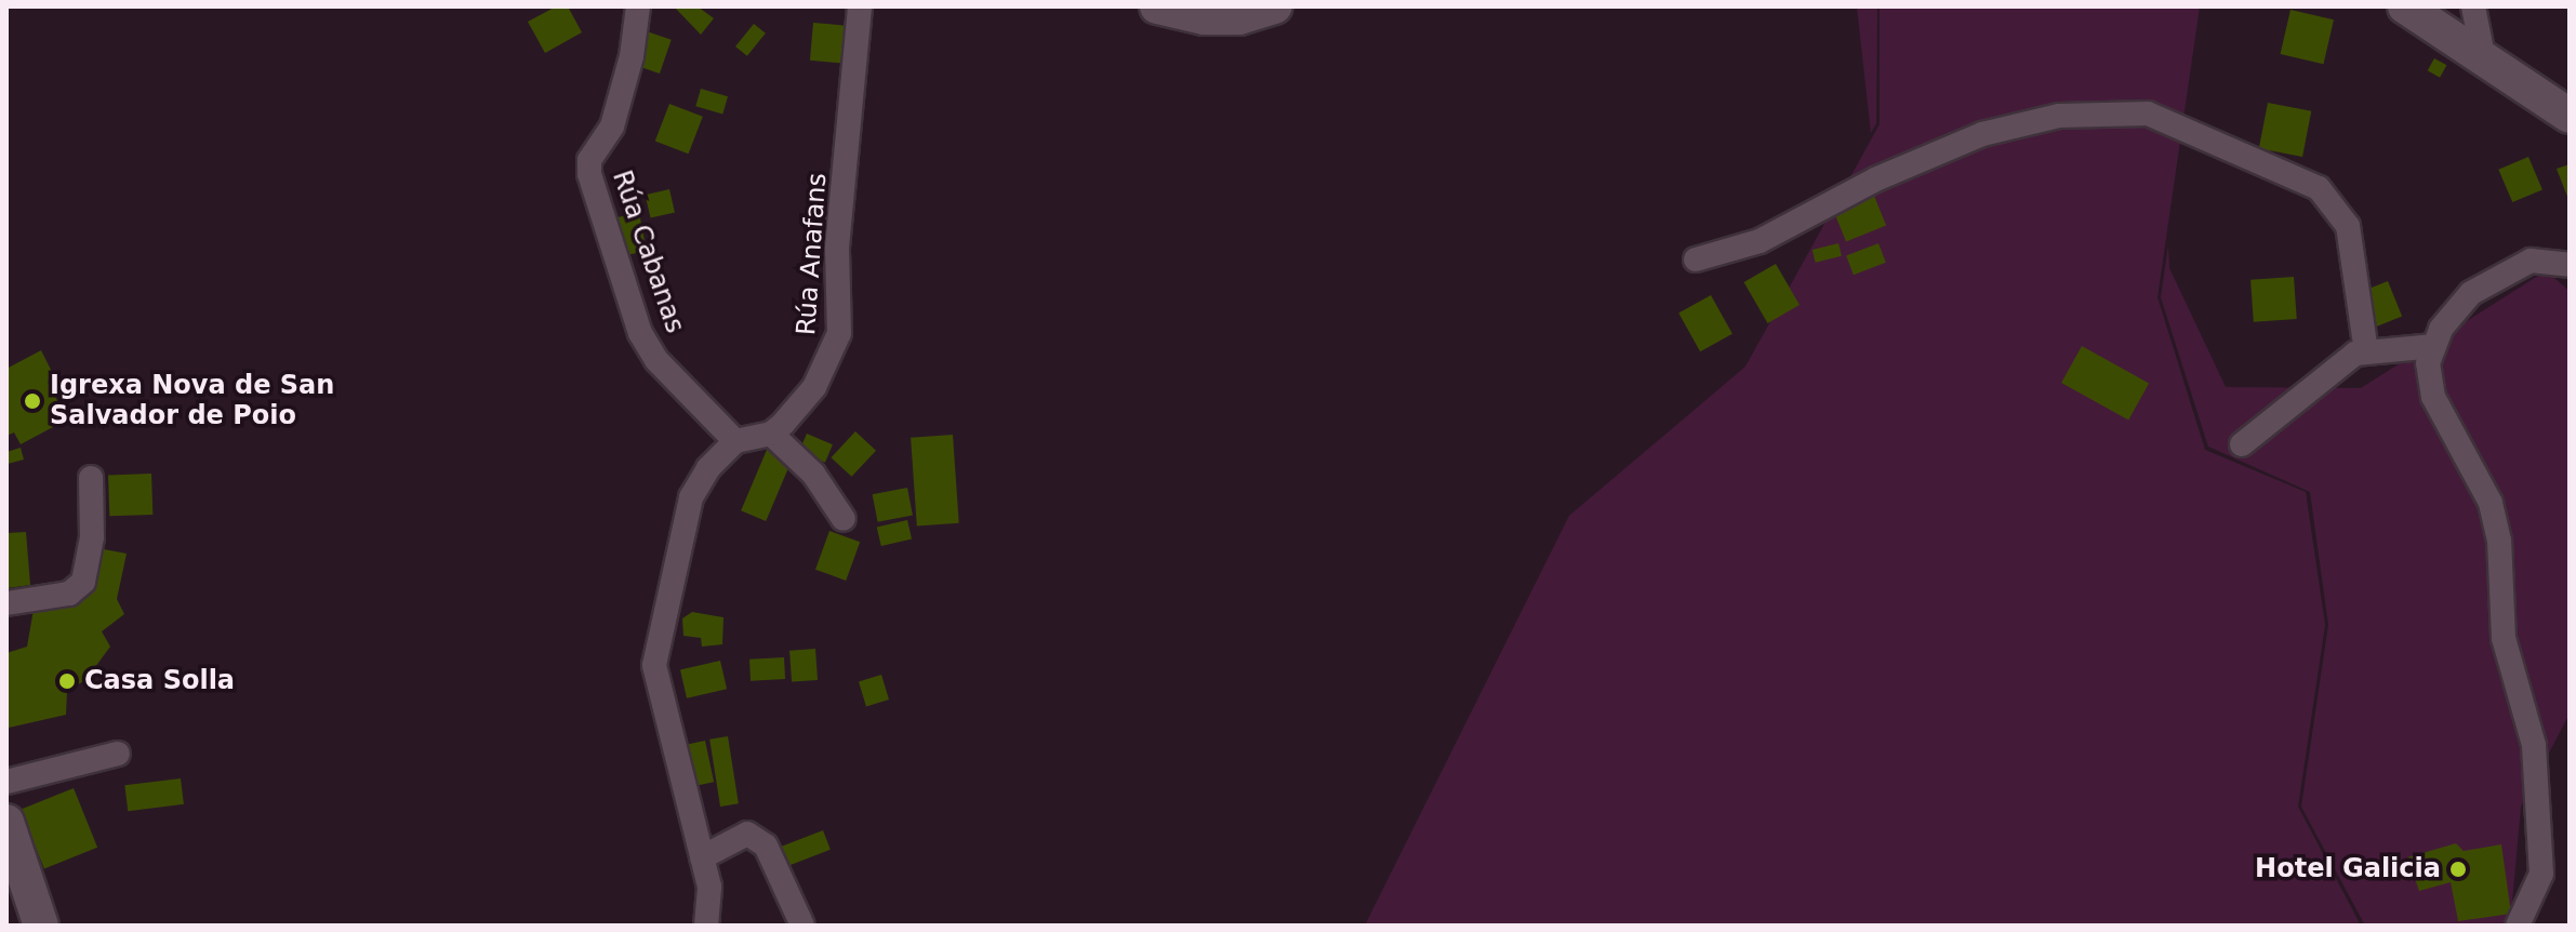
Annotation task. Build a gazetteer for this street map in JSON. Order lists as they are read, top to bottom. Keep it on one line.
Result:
{"streets":{"street":["Rúa Cabanas","Rúa Anafans"]},"places":["Igrexa Nova de San Salvador de Poio","Casa Solla","Hotel Galicia"]}
